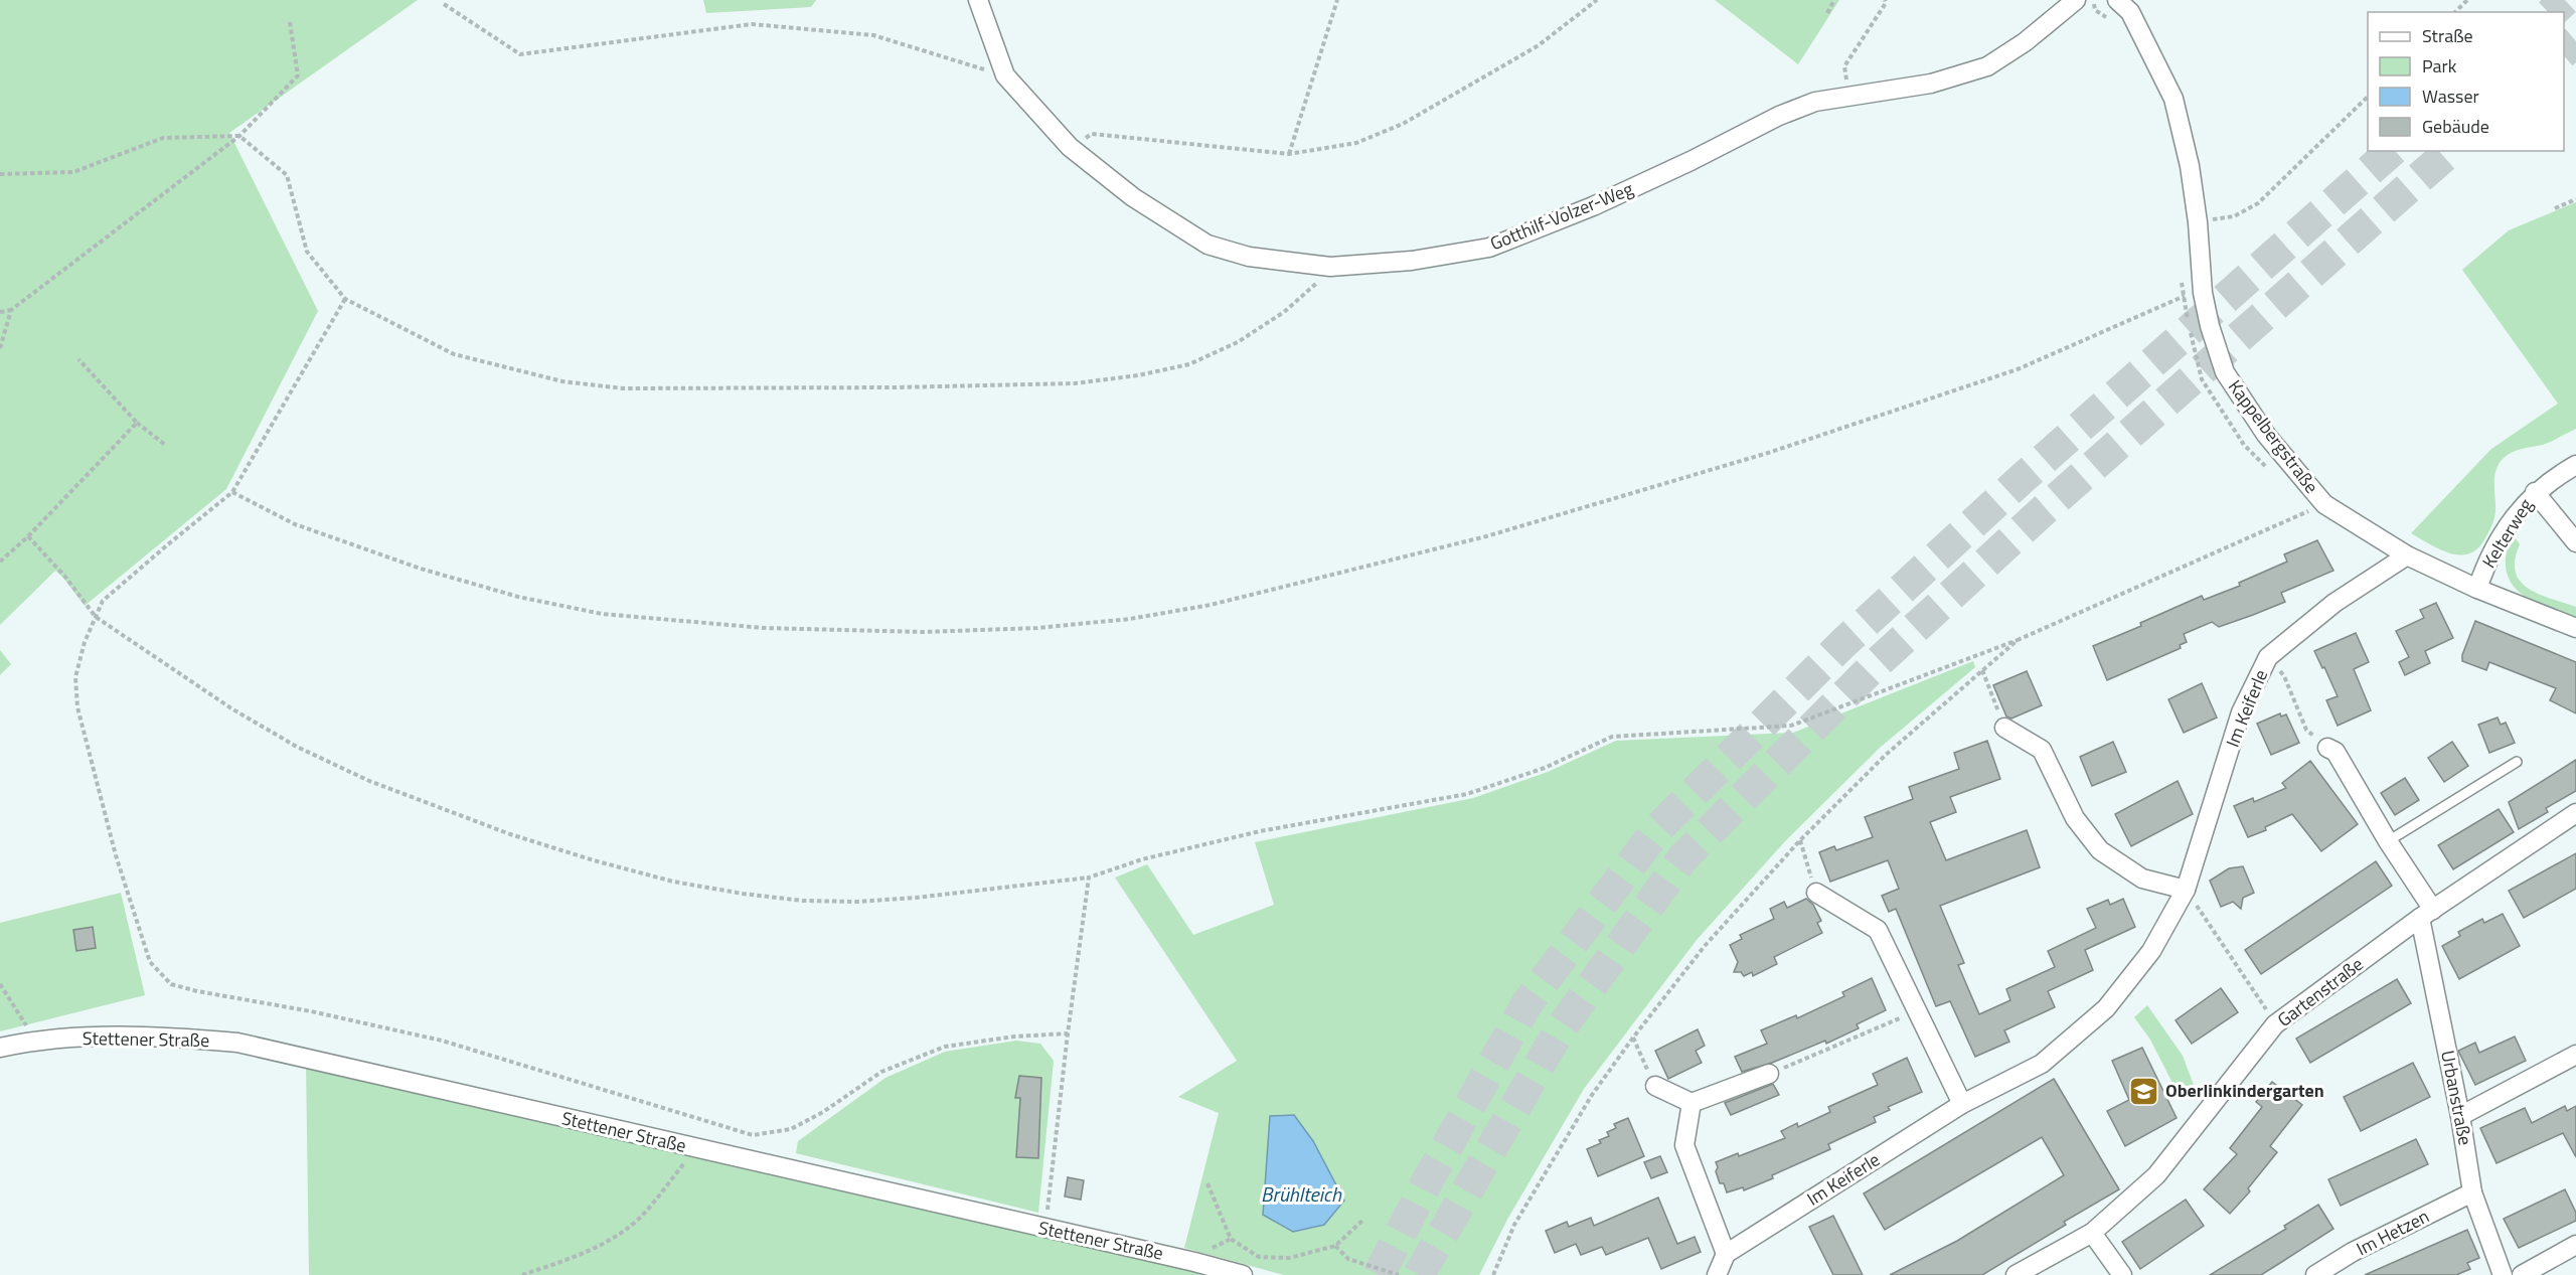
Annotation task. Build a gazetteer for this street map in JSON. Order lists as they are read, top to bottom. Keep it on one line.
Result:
{"streets":{"street":["Gotthilf-Volzer-Weg","Kappelbergstraße","Kelterweg","Im Keiferle","Gartenstraße","Stettener Straße","Urbanstraße","Im Hetzen"]},"crossings":[["Kappelbergstraße","Kelterweg"],["Kappelbergstraße","Im Keiferle"],["Gartenstraße","Urbanstraße"],["Urbanstraße","Im Hetzen"]],"water":["Brühlteich"],"places":{"school or university":["Oberlinkindergarten"]},"legend":["Straße","Park","Wasser","Gebäude"]}
